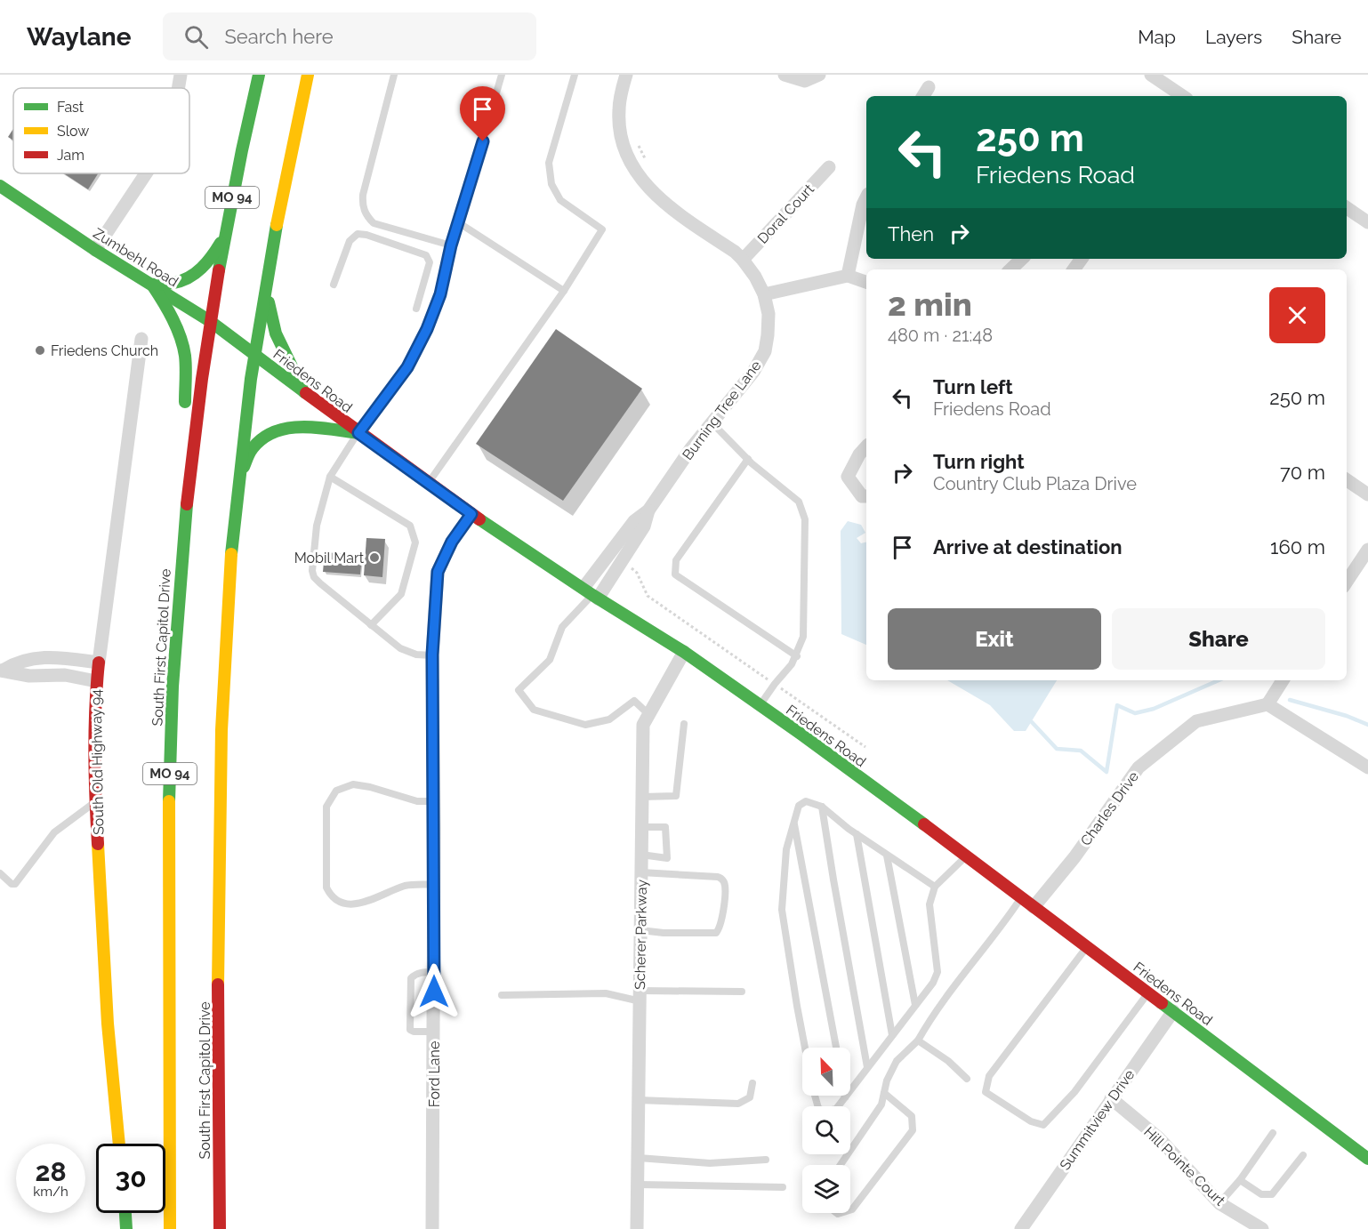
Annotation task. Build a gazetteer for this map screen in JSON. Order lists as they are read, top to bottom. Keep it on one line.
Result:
{"streets":{"main road":["MO 94","Zumbehl Road","Friedens Road","South First Capitol Drive","South Old Highway 94"],"street":["Doral Court","Burning Tree Lane","Charles Drive","Scherer Parkway","Ford Lane","Summitview Drive","Hill Pointe Court"]},"crossings":[["Doral Court","Burning Tree Lane"],["Zumbehl Road","Friedens Road"],["Zumbehl Road","South First Capitol Drive"],["Friedens Road","Burning Tree Lane"],["Friedens Road","South First Capitol Drive"],["Friedens Road","Charles Drive"],["Friedens Road","Scherer Parkway"],["Friedens Road","Ford Lane"],["Friedens Road","Summitview Drive"],["Summitview Drive","Hill Pointe Court"]],"places":["Friedens Church","Mobil Mart"],"legend":["Fast","Slow","Jam"],"north":"top left","page":{"header":"Waylane","search":"Search here","nav":["Map","Layers","Share"],"turn":["250 m","Friedens Road"],"then":"Then","heading":["2 min","480 m · 21:48"],"list":[{"name":"Turn left","note":"Friedens Road","value":"250 m"},{"name":"Turn right","note":"Country Club Plaza Drive","value":"70 m"},{"name":"Arrive at destination","value":"160 m"}],"buttons":["Exit","Share"],"speed":"28 km/h","limit":"30"}}
